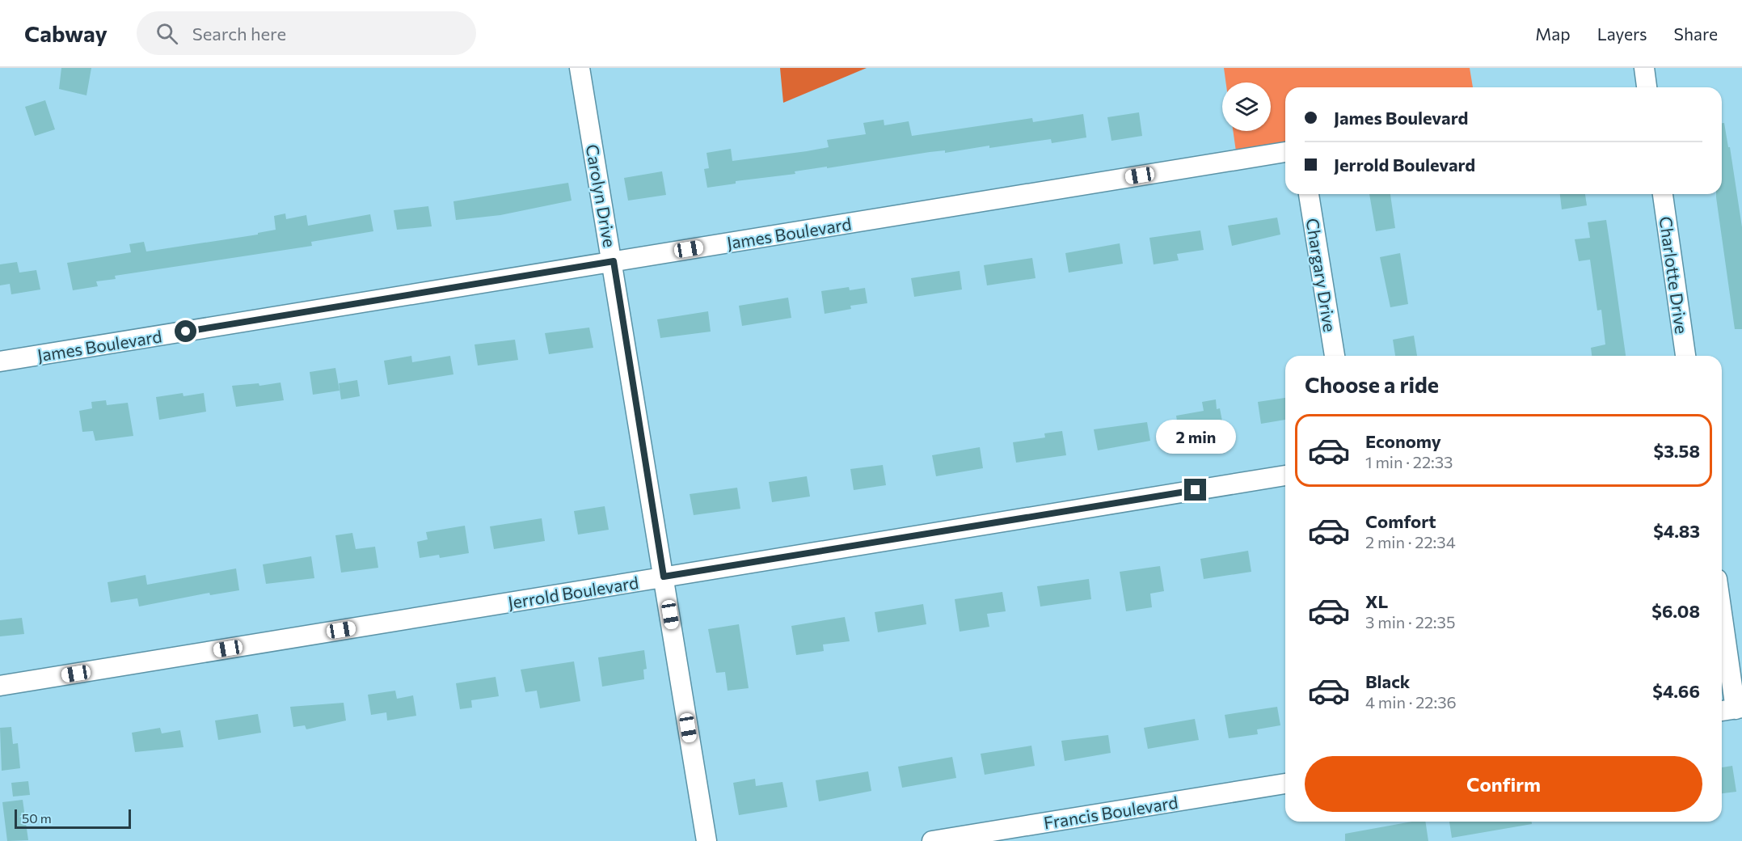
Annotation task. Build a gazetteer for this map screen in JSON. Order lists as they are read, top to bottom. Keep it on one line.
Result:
{"streets":{"street":["Carolyn Drive","James Boulevard","Chargary Drive","Charlotte Drive","Jerrold Boulevard","Francis Boulevard"]},"crossings":[["Carolyn Drive","James Boulevard"],["Carolyn Drive","Jerrold Boulevard"]],"scale_bar":"50 m","page":{"header":"Cabway","search":"Search here","nav":["Map","Layers","Share"],"banner":["James Boulevard","Jerrold Boulevard"],"heading":"Choose a ride","list":[{"name":"Economy","note":"1 min · 22:33","value":"$3.58"},{"name":"Comfort","note":"2 min · 22:34","value":"$4.83"},{"name":"XL","note":"3 min · 22:35","value":"$6.08"},{"name":"Black","note":"4 min · 22:36","value":"$4.66"}],"bubble":"2 min","buttons":"Confirm","scale":"50 m"}}
